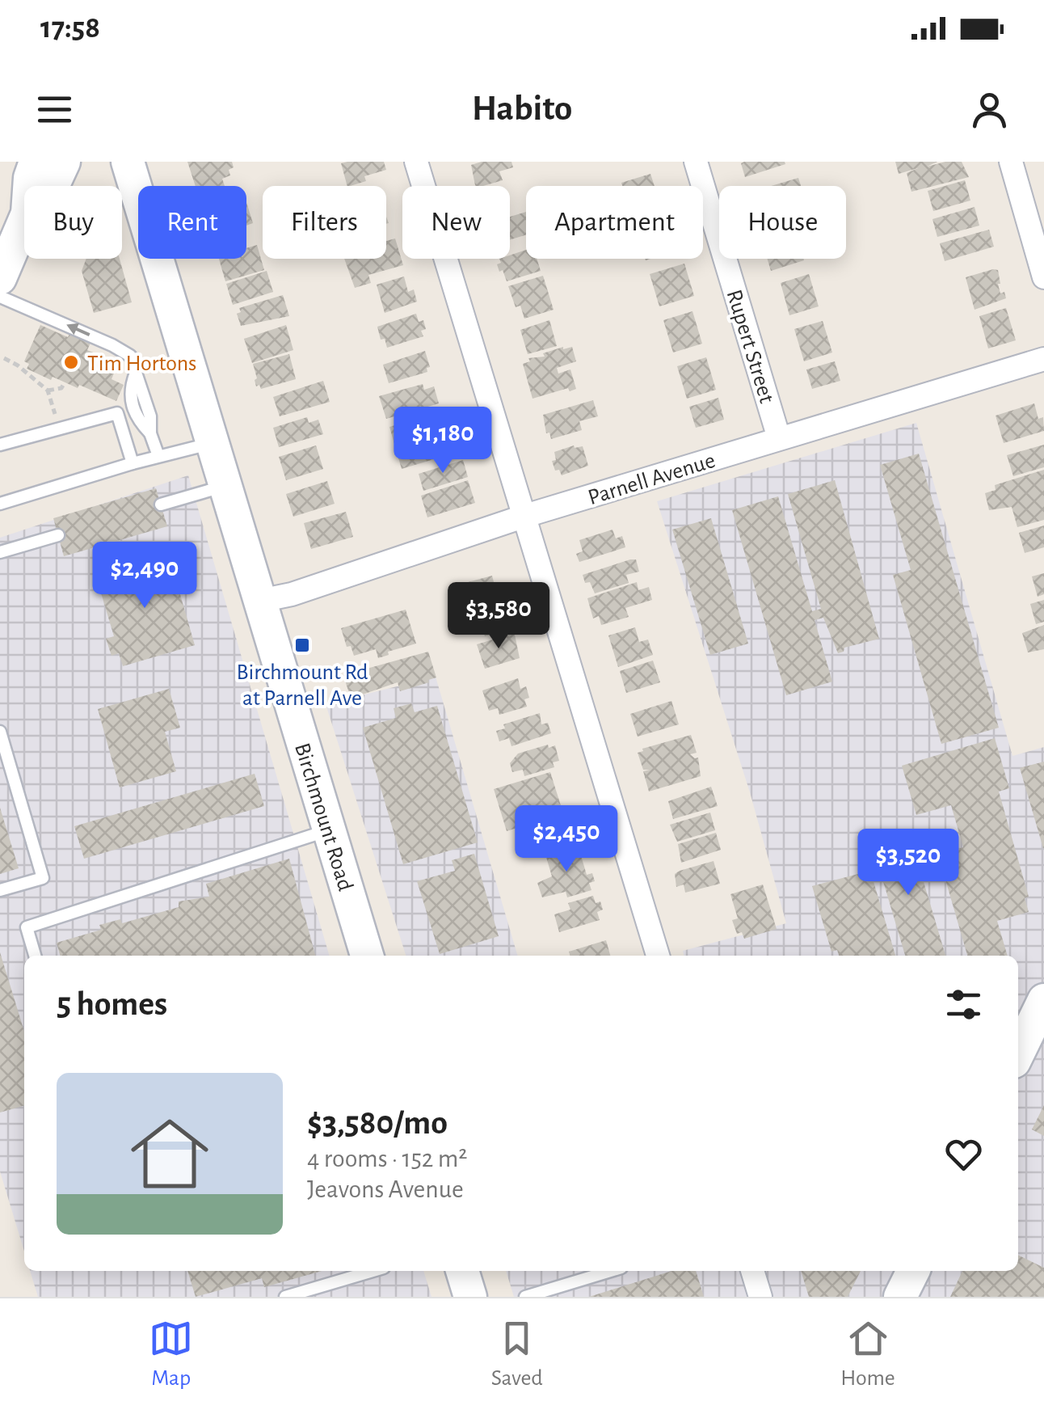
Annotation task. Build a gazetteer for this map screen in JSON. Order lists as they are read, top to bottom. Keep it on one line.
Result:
{"streets":{"main road":["Birchmount Road"],"street":["Rupert Street","Parnell Avenue"]},"crossings":[["Rupert Street","Parnell Avenue"],["Parnell Avenue","Birchmount Road"]],"places":{"other":["Tim Hortons"],"transit":["Birchmount Rd at Parnell Ave"]},"page":{"status":"17:58","header":"Habito","chip":["Buy","Rent","Filters","New","Apartment","House"],"price":["$1,180","$2,490","$3,580","$2,450","$3,520"],"heading":"5 homes","list":[{"name":"$3,580/mo","note":"4 rooms · 152 m² · Jeavons Avenue"}],"tabs":["Map","Saved","Home"]}}
